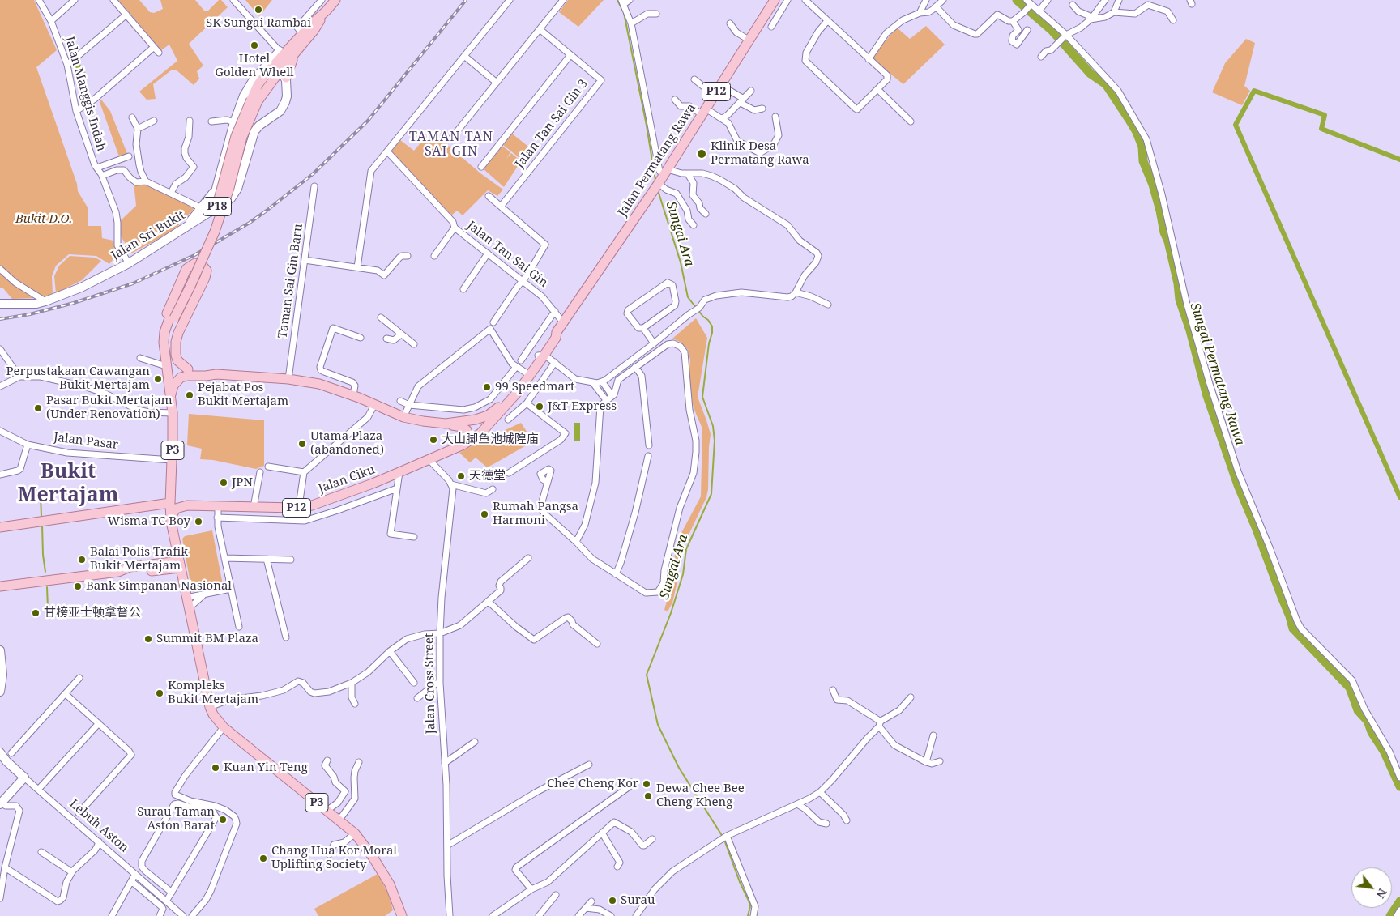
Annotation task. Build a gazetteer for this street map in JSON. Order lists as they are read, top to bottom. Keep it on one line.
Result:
{"streets":{"main road":["P12","Jalan Permatang Rawa","P18","P3","Jalan Ciku"],"street":["Jalan Manggis Indah","Jalan Tan Sai Gin 3","Jalan Sri Bukit","Jalan Tan Sai Gin","Taman Sai Gin Baru","Jalan Pasar","Jalan Cross Street","Lebuh Aston"]},"crossings":[["P12","Jalan Permatang Rawa"],["P12","P18"],["Jalan Manggis Indah","Jalan Sri Bukit"],["Jalan Permatang Rawa","Jalan Tan Sai Gin"],["Jalan Permatang Rawa","Jalan Ciku"],["P18","Jalan Sri Bukit"],["P18","Taman Sai Gin Baru"],["P18","P3"],["Jalan Pasar","P3"]],"districts":["TAMAN TAN SAI GIN","Bukit Mertajam"],"water":["Sungai Ara","Sungai Permatang Rawa"],"parks":["Bukit D.O."],"places":["SK Sungai Rambai","Hotel Golden Whell","Klinik Desa Permatang Rawa","Perpustakaan Cawangan Bukit Mertajam","99 Speedmart","Pejabat Pos Bukit Mertajam","J&T Express","Pasar Bukit Mertajam (Under Renovation)","大山脚鱼池城隍庙","Utama Plaza (abandoned)","天德堂","JPN","Rumah Pangsa Harmoni","Wisma TC Boy","Balai Polis Trafik Bukit Mertajam","Bank Simpanan Nasional","甘榜亚士顿拿督公","Summit BM Plaza","Kompleks Bukit Mertajam","Kuan Yin Teng","Chee Cheng Kor","Dewa Chee Bee Cheng Kheng","Surau Taman Aston Barat","Chang Hua Kor Moral Uplifting Society","Surau"],"north":"bottom right"}
